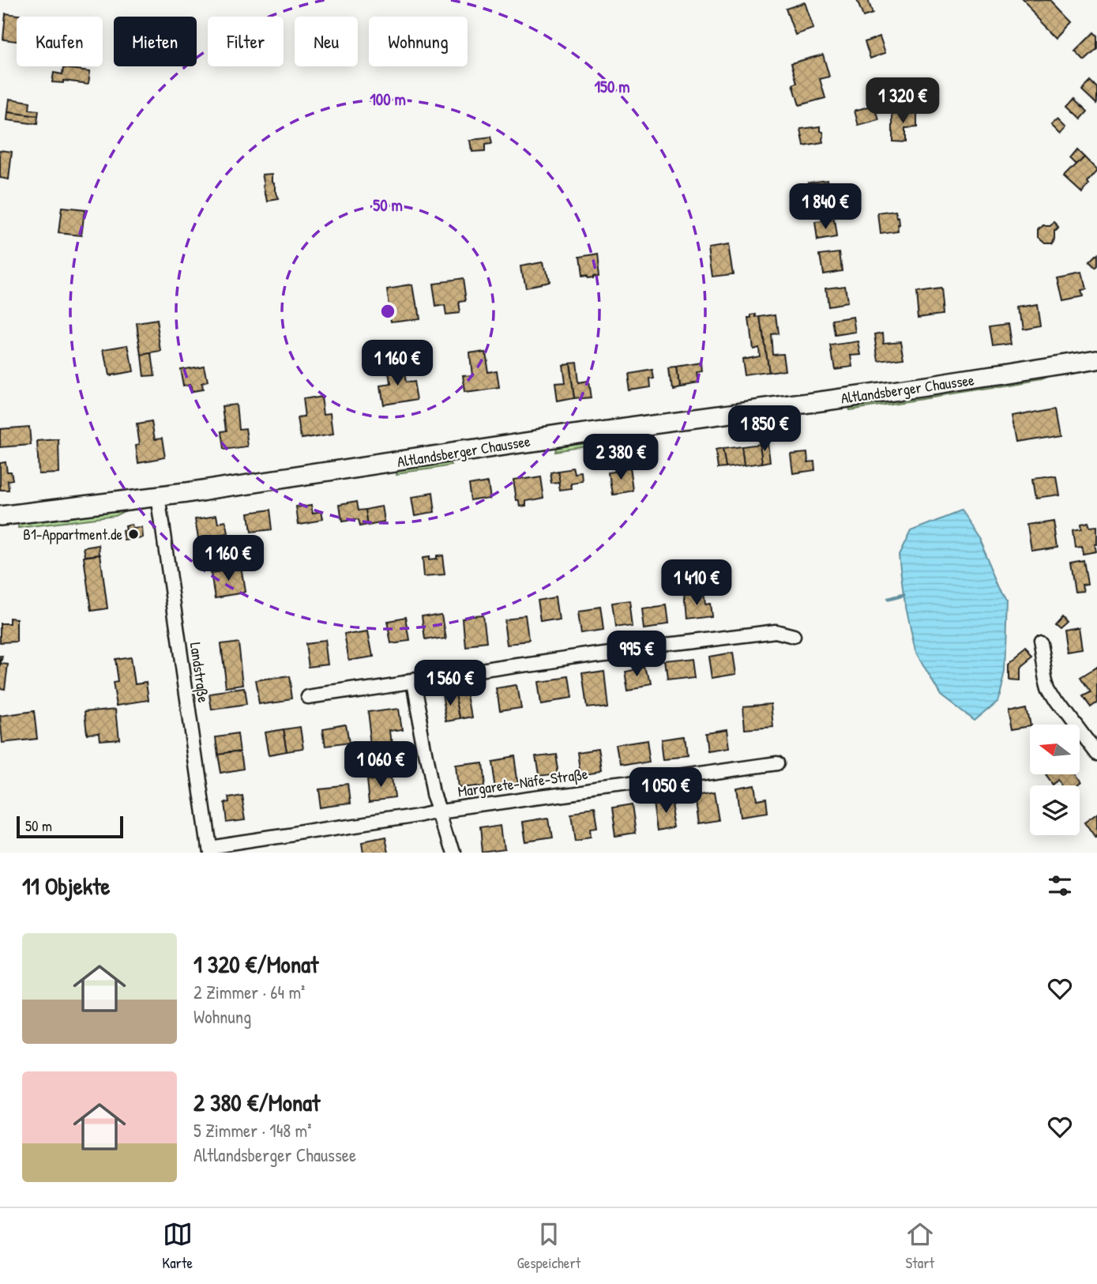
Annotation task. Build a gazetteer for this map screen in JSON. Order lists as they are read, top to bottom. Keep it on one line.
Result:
{"streets":{"main road":["Altlandsberger Chaussee"],"street":["Landstraße","Margarete-Näfe-Straße"]},"crossings":[["Altlandsberger Chaussee","Landstraße"],["Landstraße","Margarete-Näfe-Straße"]],"places":["B1-Appartment.de"],"scale_bar":"50 m","north":"left","page":{"chip":["Kaufen","Mieten","Filter","Neu","Wohnung"],"price":["1 320 €","1 840 €","1 160 €","1 850 €","2 380 €","1 160 €","1 410 €","995 €","1 560 €","1 060 €","1 050 €"],"scale":"50 m","heading":"11 Objekte","list":[{"name":"1 320 €/Monat","note":"2 Zimmer · 64 m² · Wohnung"},{"name":"2 380 €/Monat","note":"5 Zimmer · 148 m² · Altlandsberger Chaussee"}],"tabs":["Karte","Gespeichert","Start"]},"rings":["150 m","100 m","50 m"]}
